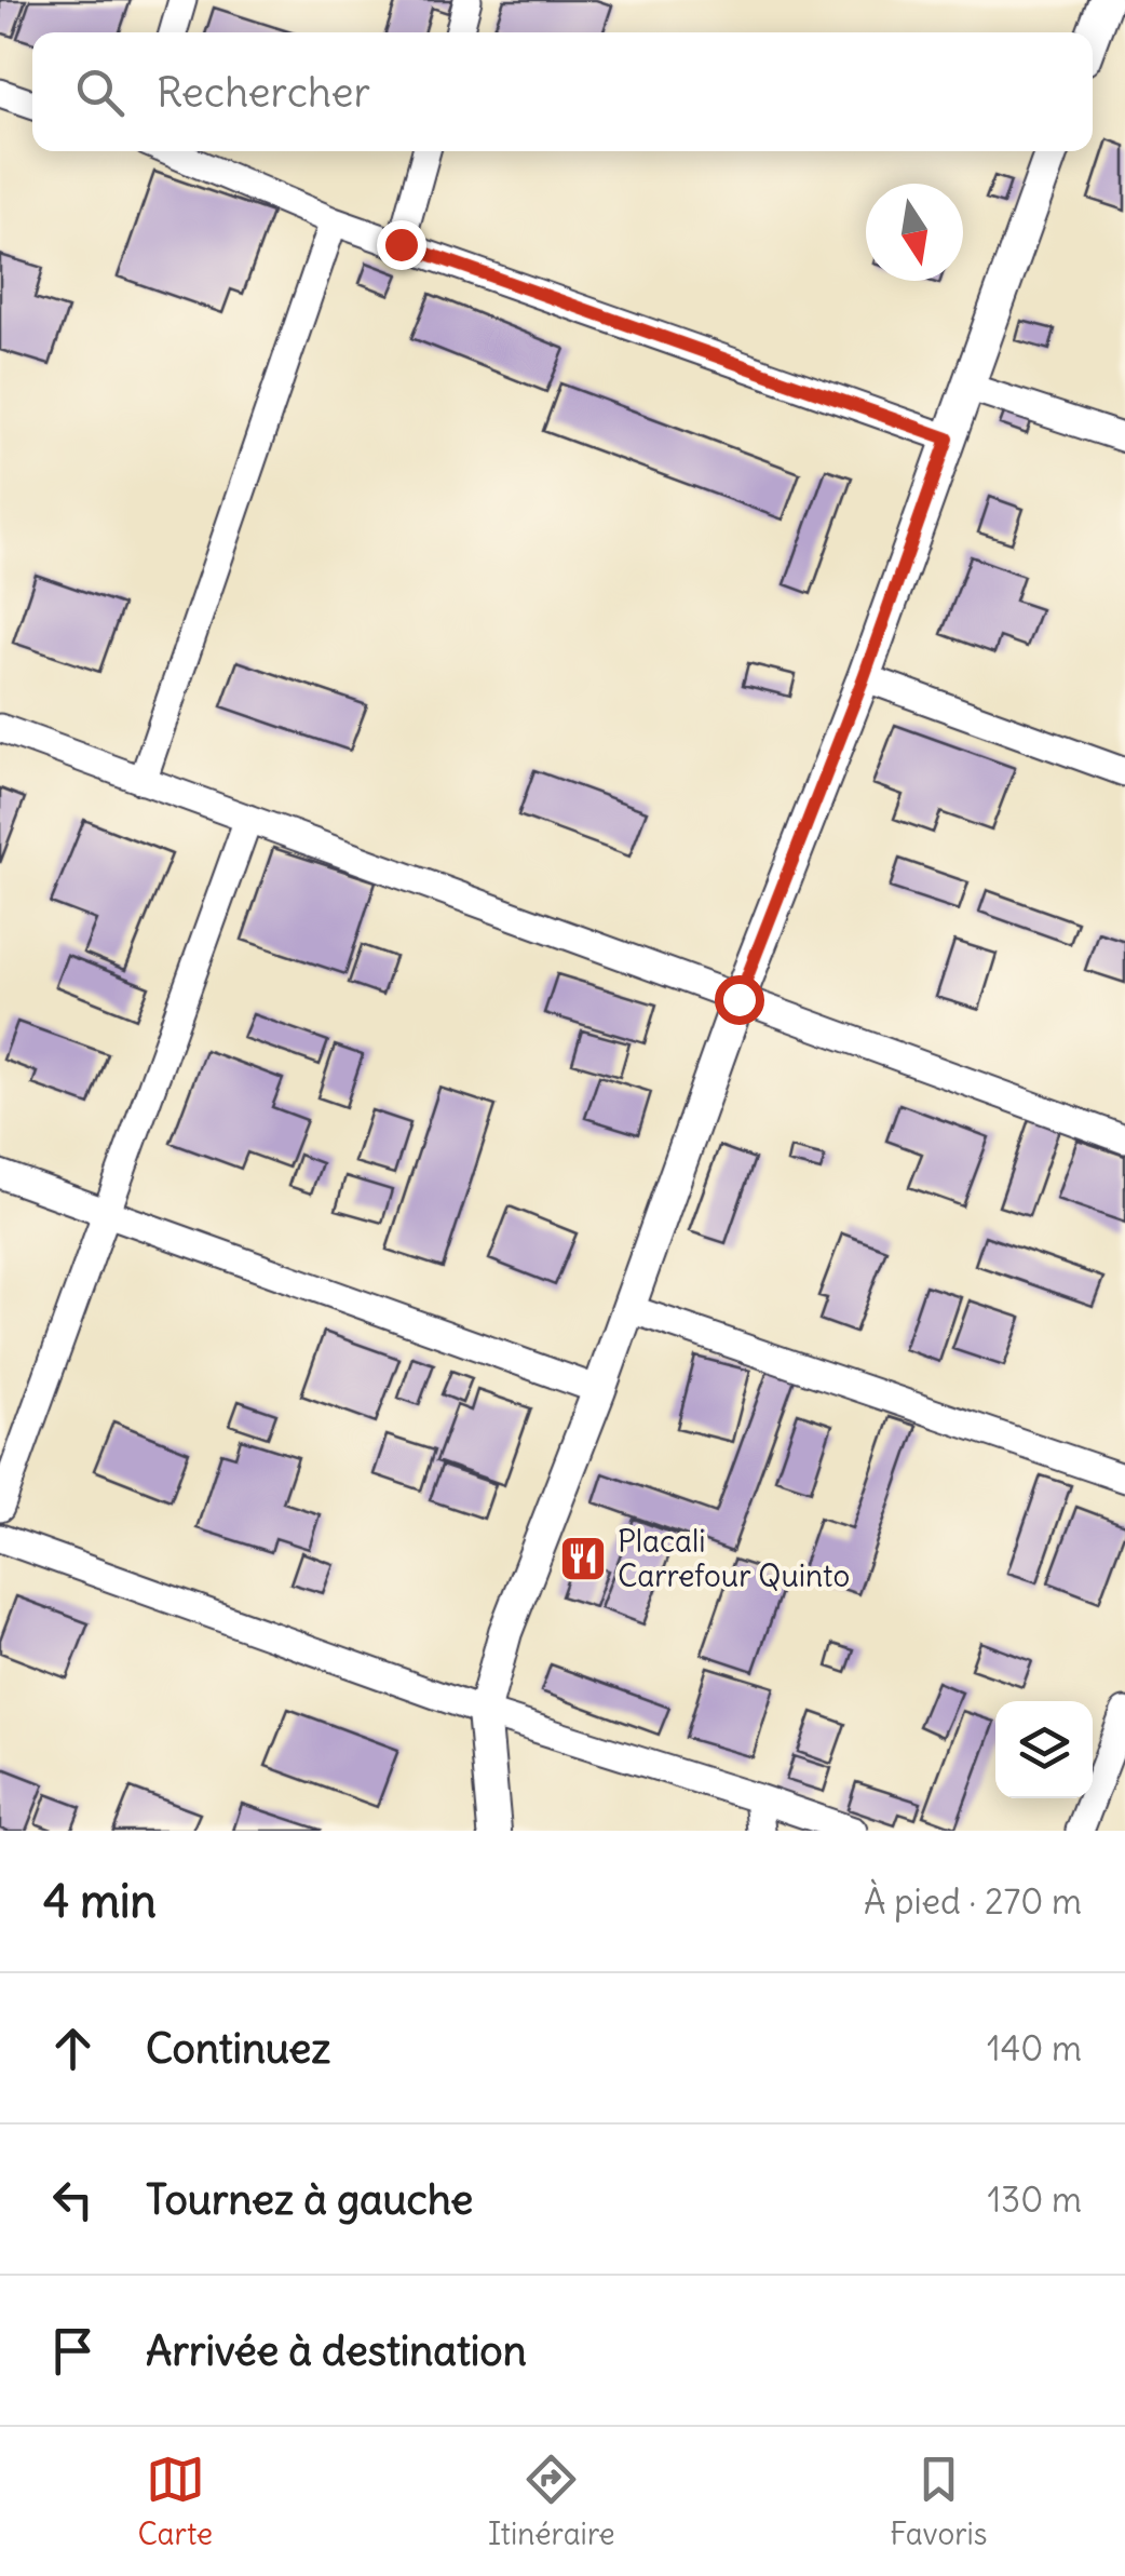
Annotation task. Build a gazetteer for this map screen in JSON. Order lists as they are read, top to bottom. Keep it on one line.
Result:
{"places":{"restaurant":["Placali Carrefour Quinto"]},"north":"bottom","page":{"search":"Rechercher","heading":["4 min","À pied · 270 m"],"list":[["Continuez","140 m"],["Tournez à gauche","130 m"],"Arrivée à destination"],"nav":["Carte","Itinéraire","Favoris"]}}
